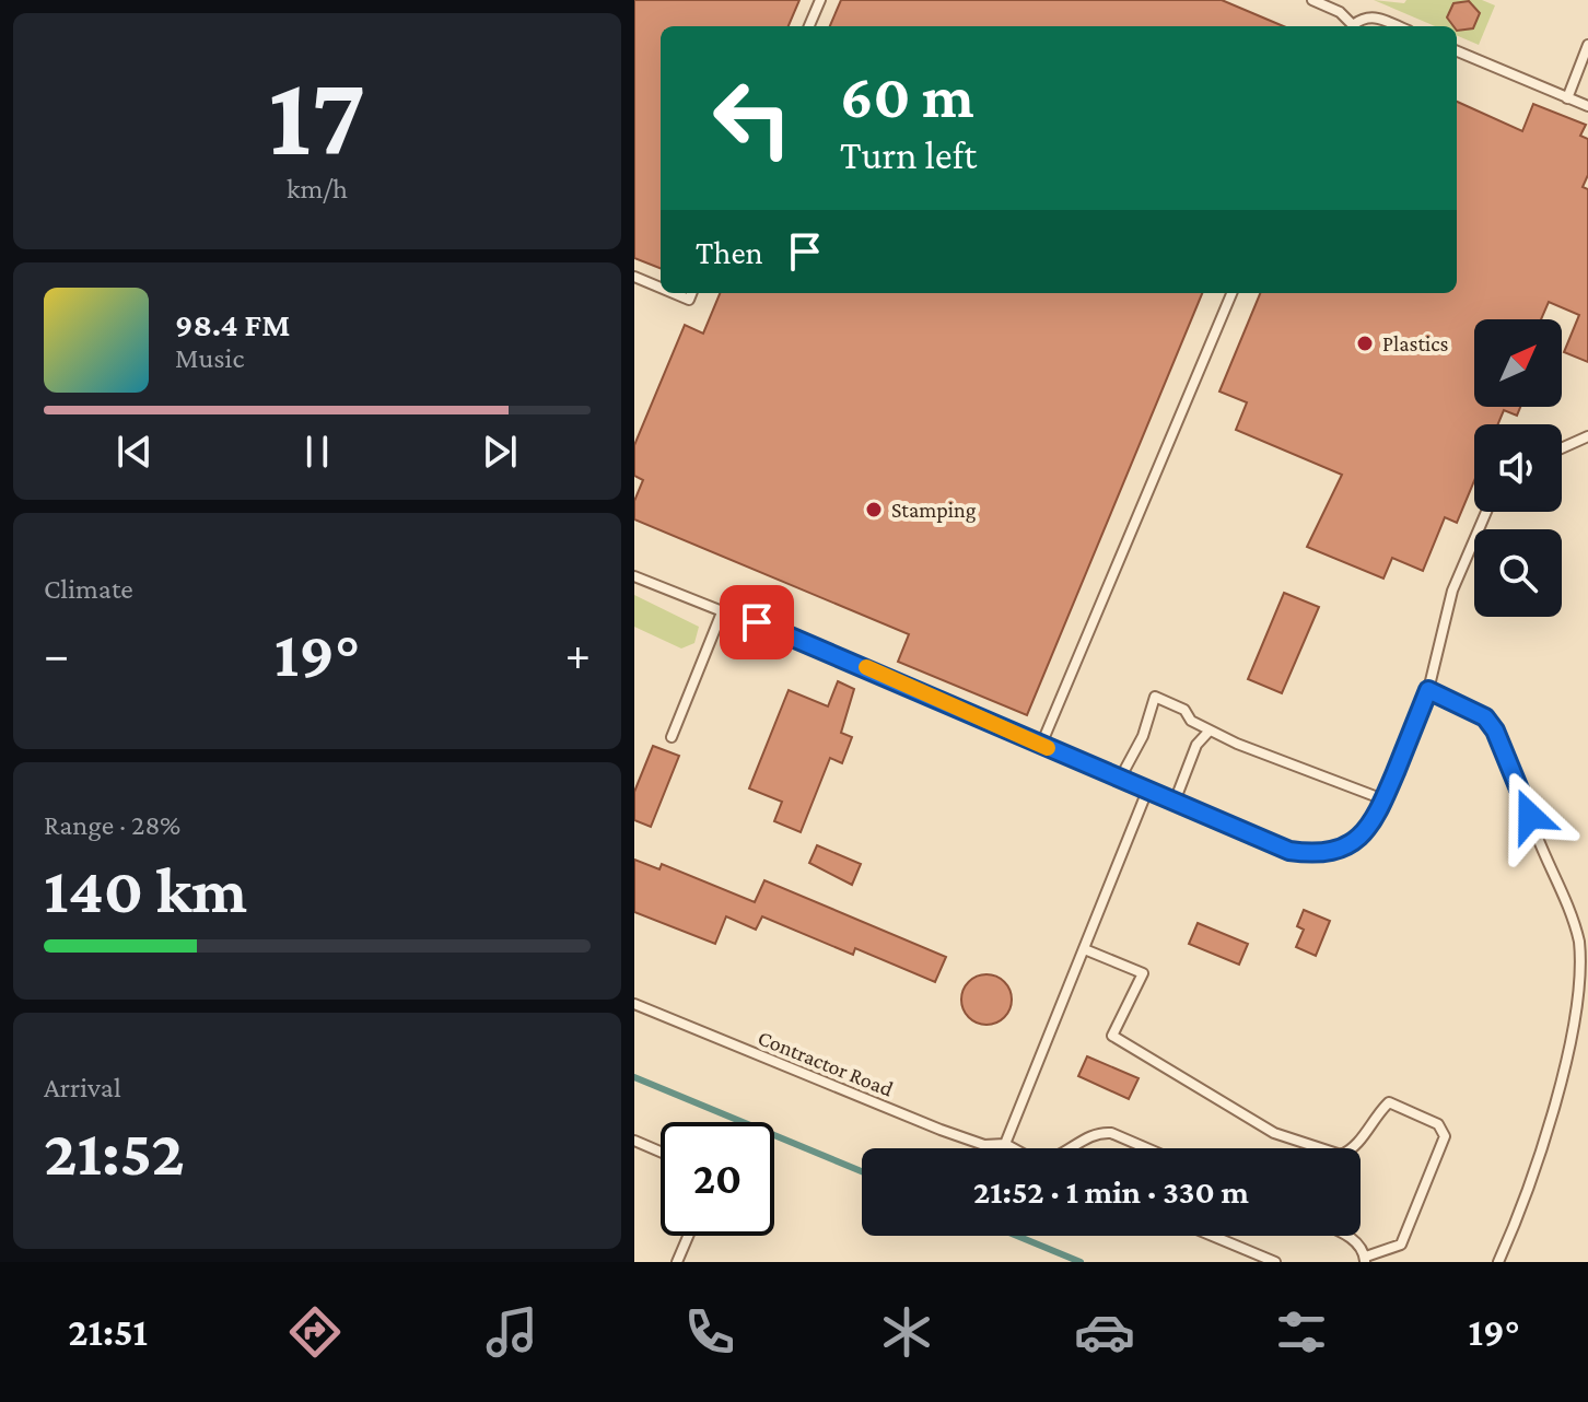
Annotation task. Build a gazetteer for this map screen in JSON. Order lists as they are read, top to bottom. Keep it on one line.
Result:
{"streets":{"lane":["Contractor Road"]},"places":["Plastics","Stamping"],"north":"top right","page":{"tile":[["17","km/h"],"Climate",["Range · 28%","140 km"],["Arrival","21:52"]],"turn":["60 m","Turn left"],"then":"Then","song":["98.4 FM","Music"],"heat":["−","19°","+"],"limit":"20","trip":"21:52 · 1 min · 330 m","tabs":["21:51","19°"]}}
